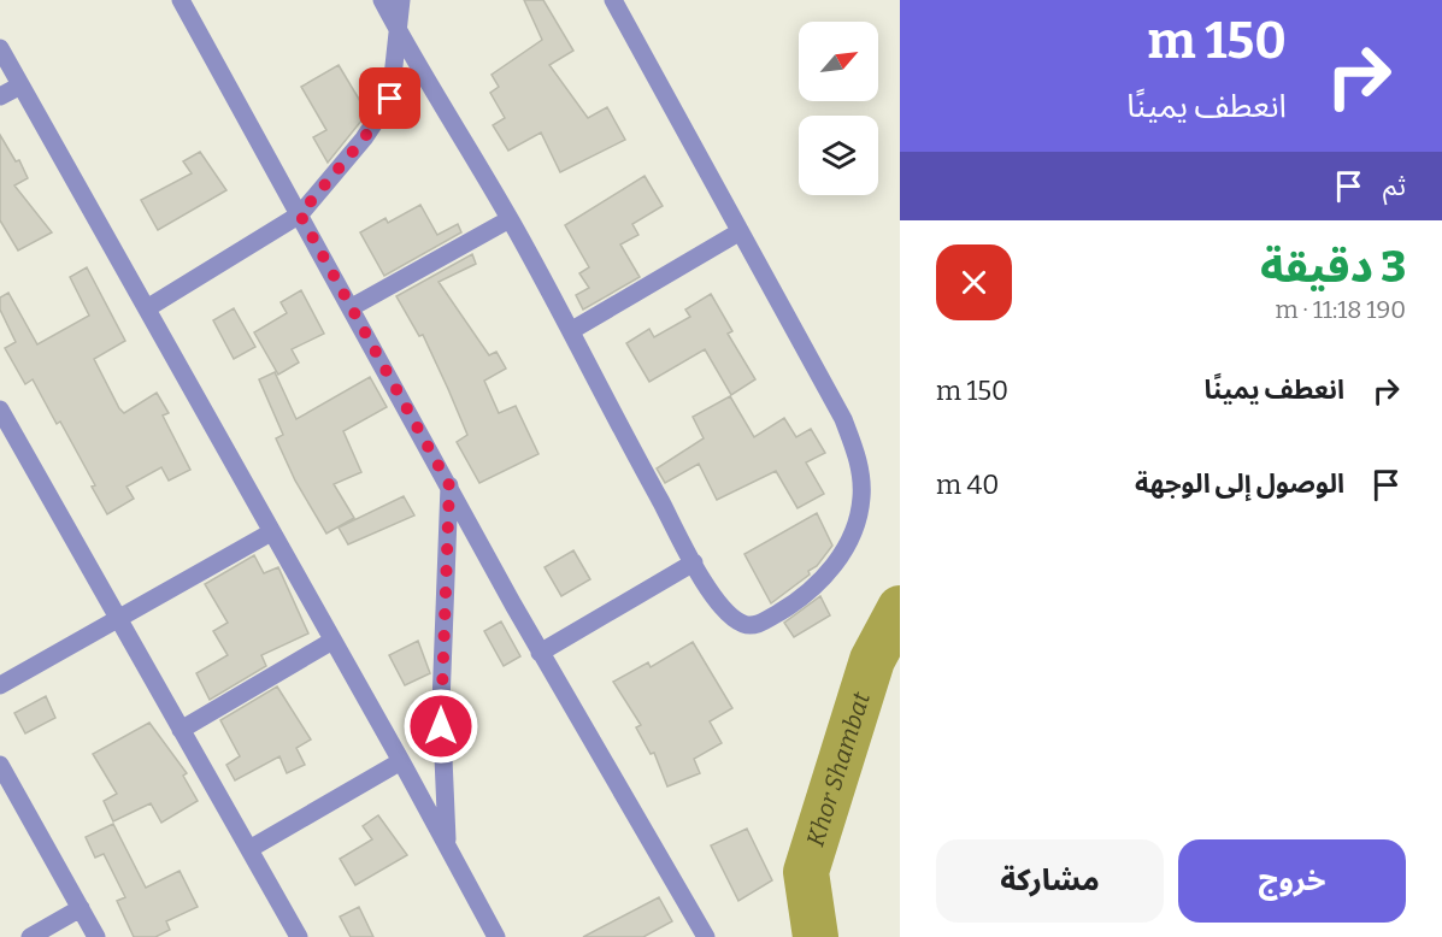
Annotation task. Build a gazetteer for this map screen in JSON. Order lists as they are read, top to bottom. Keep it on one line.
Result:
{"water":["Khor Shambat"],"north":"top right","page":{"turn":["150 m","انعطف يمينًا"],"then":"ثم","heading":["3 دقيقة","190 m · 11:18"],"list":[{"name":"انعطف يمينًا","value":"150 m"},{"name":"الوصول إلى الوجهة","value":"40 m"}],"buttons":["خروج","مشاركة"]}}
